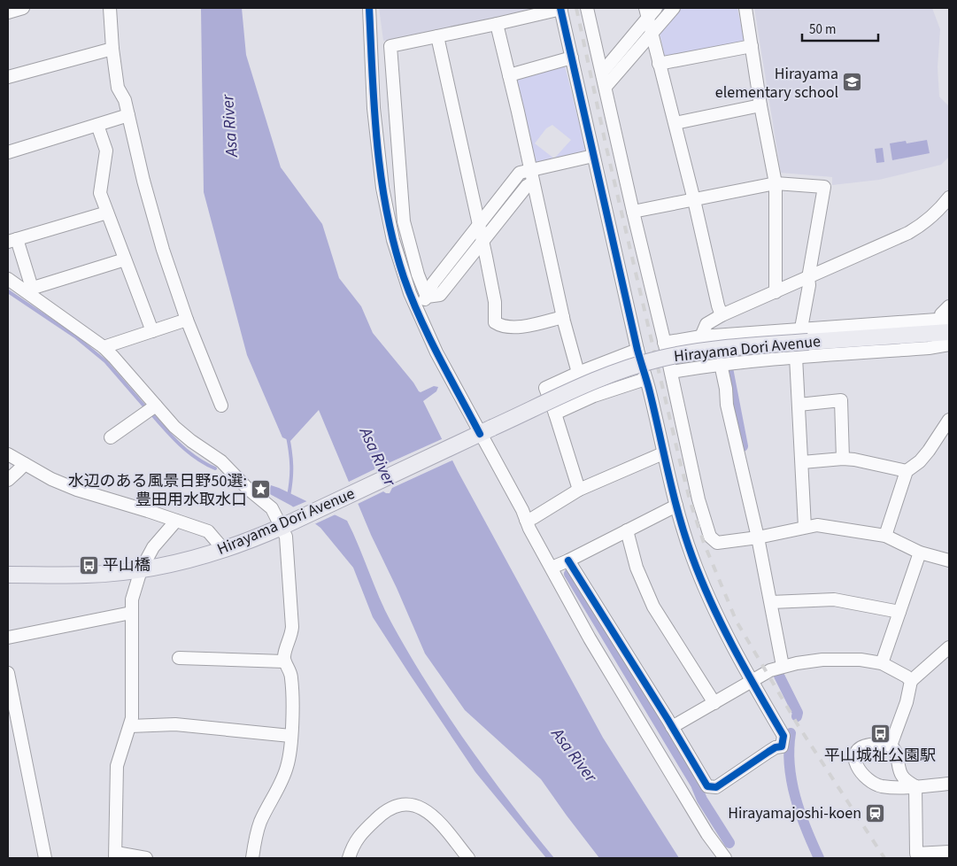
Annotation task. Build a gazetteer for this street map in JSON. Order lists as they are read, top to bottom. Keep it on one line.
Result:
{"streets":{"main road":["Hirayama Dori Avenue"]},"water":["Asa River"],"places":{"school or university":["Hirayama elementary school"],"place":["水辺のある風景日野50選: 豊田用水取水口"],"bus stop":["平山橋","平山城祉公園駅"],"station":["Hirayamajoshi-koen"]},"scale_bar":"50 m"}
